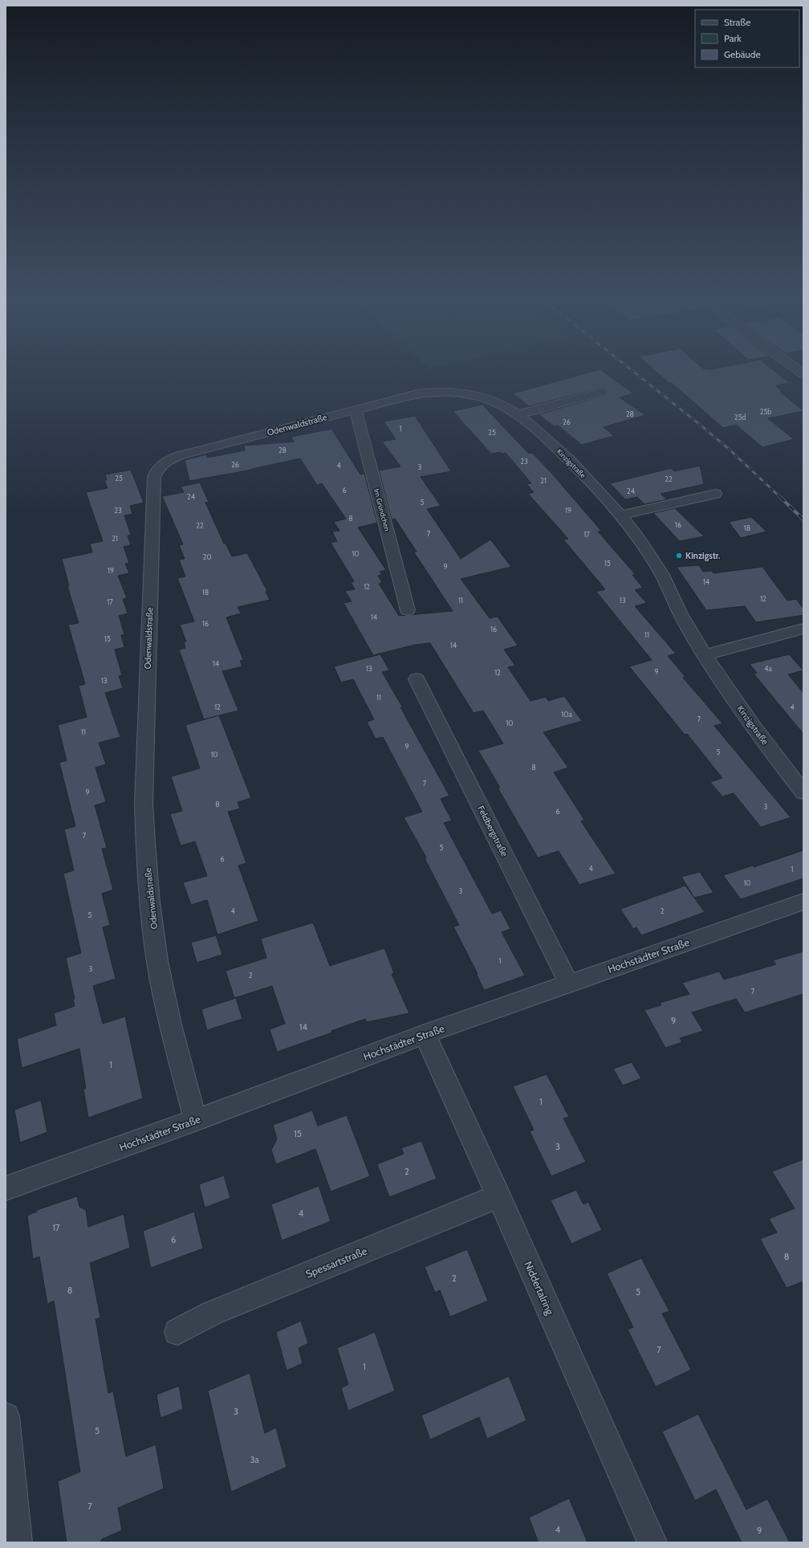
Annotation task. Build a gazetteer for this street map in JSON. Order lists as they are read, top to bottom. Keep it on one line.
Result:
{"streets":{"street":["Odenwaldstraße","Kinzigstraße","Im Gründchen","Feldbergstraße","Hochstädter Straße","Spessartstraße","Niddertalring"]},"crossings":[["Odenwaldstraße","Kinzigstraße"],["Odenwaldstraße","Im Gründchen"],["Odenwaldstraße","Hochstädter Straße"],["Feldbergstraße","Hochstädter Straße"],["Hochstädter Straße","Niddertalring"],["Spessartstraße","Niddertalring"]],"places":["Kinzigstr."],"house_numbers":["25b","28","25d","26","1","25","28","23","26","4","3","25","22","21","6","24","24","5","23","19","8","16","22","18","7","17","21","10","20","15","9","19","14","12","18","12","11","13","17","14","16","16","11","15","14","14","13","4a","9","12","13","11","12","4","10a","7","10","11","9","5","10","8","7","9","8","3","6","7","5","6","4","1","10","3","4","2","5","1","3","2","7","9","14","1","1","15","3","2","4","17","6","8","2","8","5","7","1","3","5","3a","7","4","9"],"legend":["Straße","Park","Gebäude"]}
